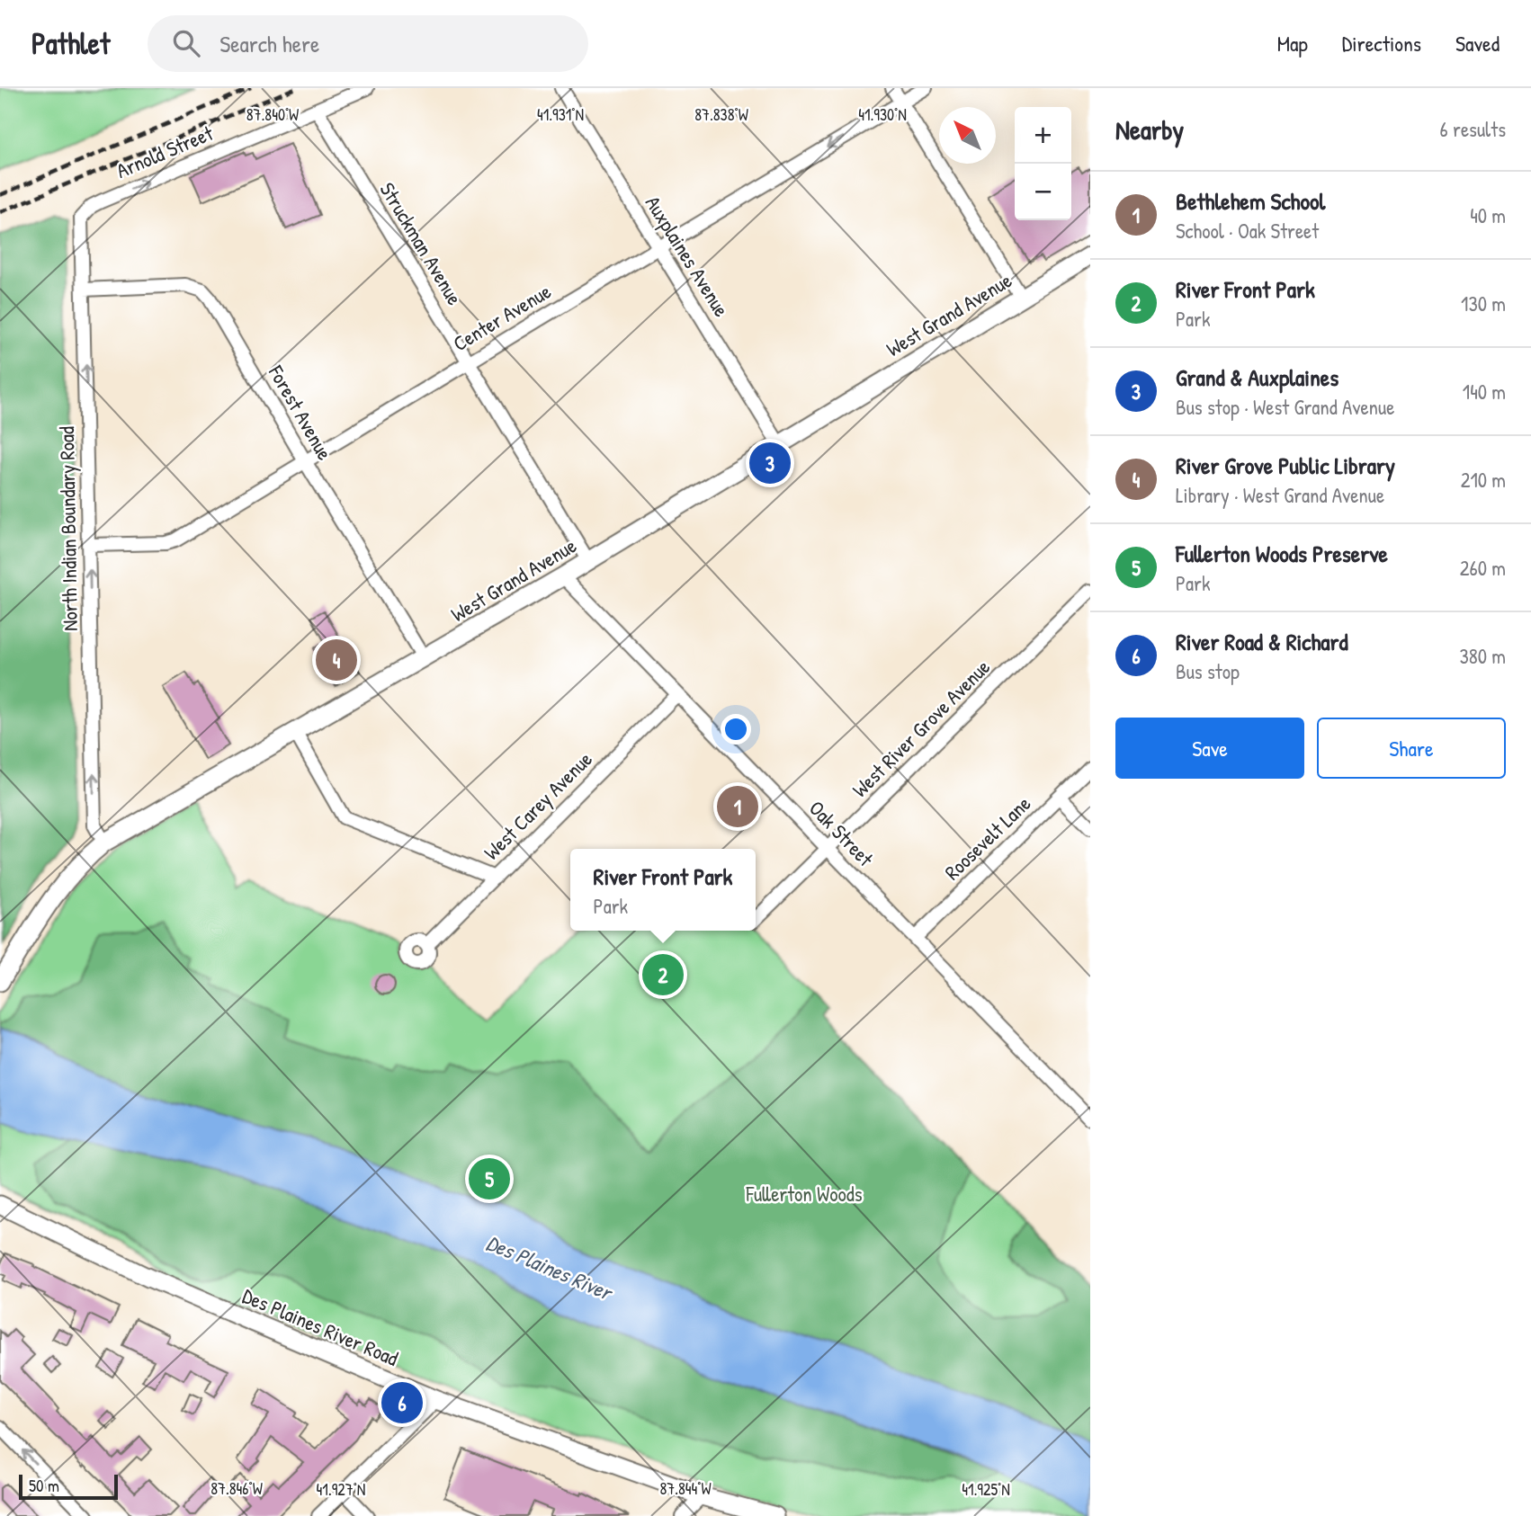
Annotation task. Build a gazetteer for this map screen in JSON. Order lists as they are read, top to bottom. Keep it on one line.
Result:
{"streets":{"main road":["West Grand Avenue","Des Plaines River Road"],"street":["Arnold Street","Struckman Avenue","Auxplaines Avenue","Center Avenue","Forest Avenue","North Indian Boundary Road","West River Grove Avenue","West Carey Avenue","Oak Street","Roosevelt Lane"]},"crossings":[["Arnold Street","Struckman Avenue"],["Arnold Street","North Indian Boundary Road"],["Struckman Avenue","West Grand Avenue"],["Struckman Avenue","Center Avenue"],["Auxplaines Avenue","West Grand Avenue"],["Auxplaines Avenue","Center Avenue"],["West Grand Avenue","Forest Avenue"],["West Grand Avenue","North Indian Boundary Road"],["West Grand Avenue","Oak Street"],["Center Avenue","Forest Avenue"],["Center Avenue","North Indian Boundary Road"],["Forest Avenue","North Indian Boundary Road"],["West River Grove Avenue","Oak Street"],["West Carey Avenue","Oak Street"],["Oak Street","Roosevelt Lane"]],"one_way":["Arnold Street","North Indian Boundary Road"],"water":["Des Plaines River"],"parks":["Fullerton Woods"],"scale_bar":"50 m","north":"top left","page":{"header":"Pathlet","search":"Search here","nav":["Map","Directions","Saved"],"heading":["Nearby","6 results"],"map_buttons":["+","−"],"list":[{"mark":"1","name":"Bethlehem School","note":"School · Oak Street","value":"40 m"},{"mark":"2","name":"River Front Park","note":"Park","value":"130 m"},{"mark":"3","name":"Grand & Auxplaines","note":"Bus stop · West Grand Avenue","value":"140 m"},{"mark":"4","name":"River Grove Public Library","note":"Library · West Grand Avenue","value":"210 m"},{"mark":"5","name":"Fullerton Woods Preserve","note":"Park","value":"260 m"},{"mark":"6","name":"River Road & Richard","note":"Bus stop","value":"380 m"}],"pins":["3","4","1","2","5","6"],"buttons":["Save","Share"],"popup":["River Front Park","Park"],"scale":"50 m"},"coordinates":["41.931°N","41.930°N","87.840°W","87.838°W","87.846°W","87.844°W","41.927°N","41.925°N"]}
